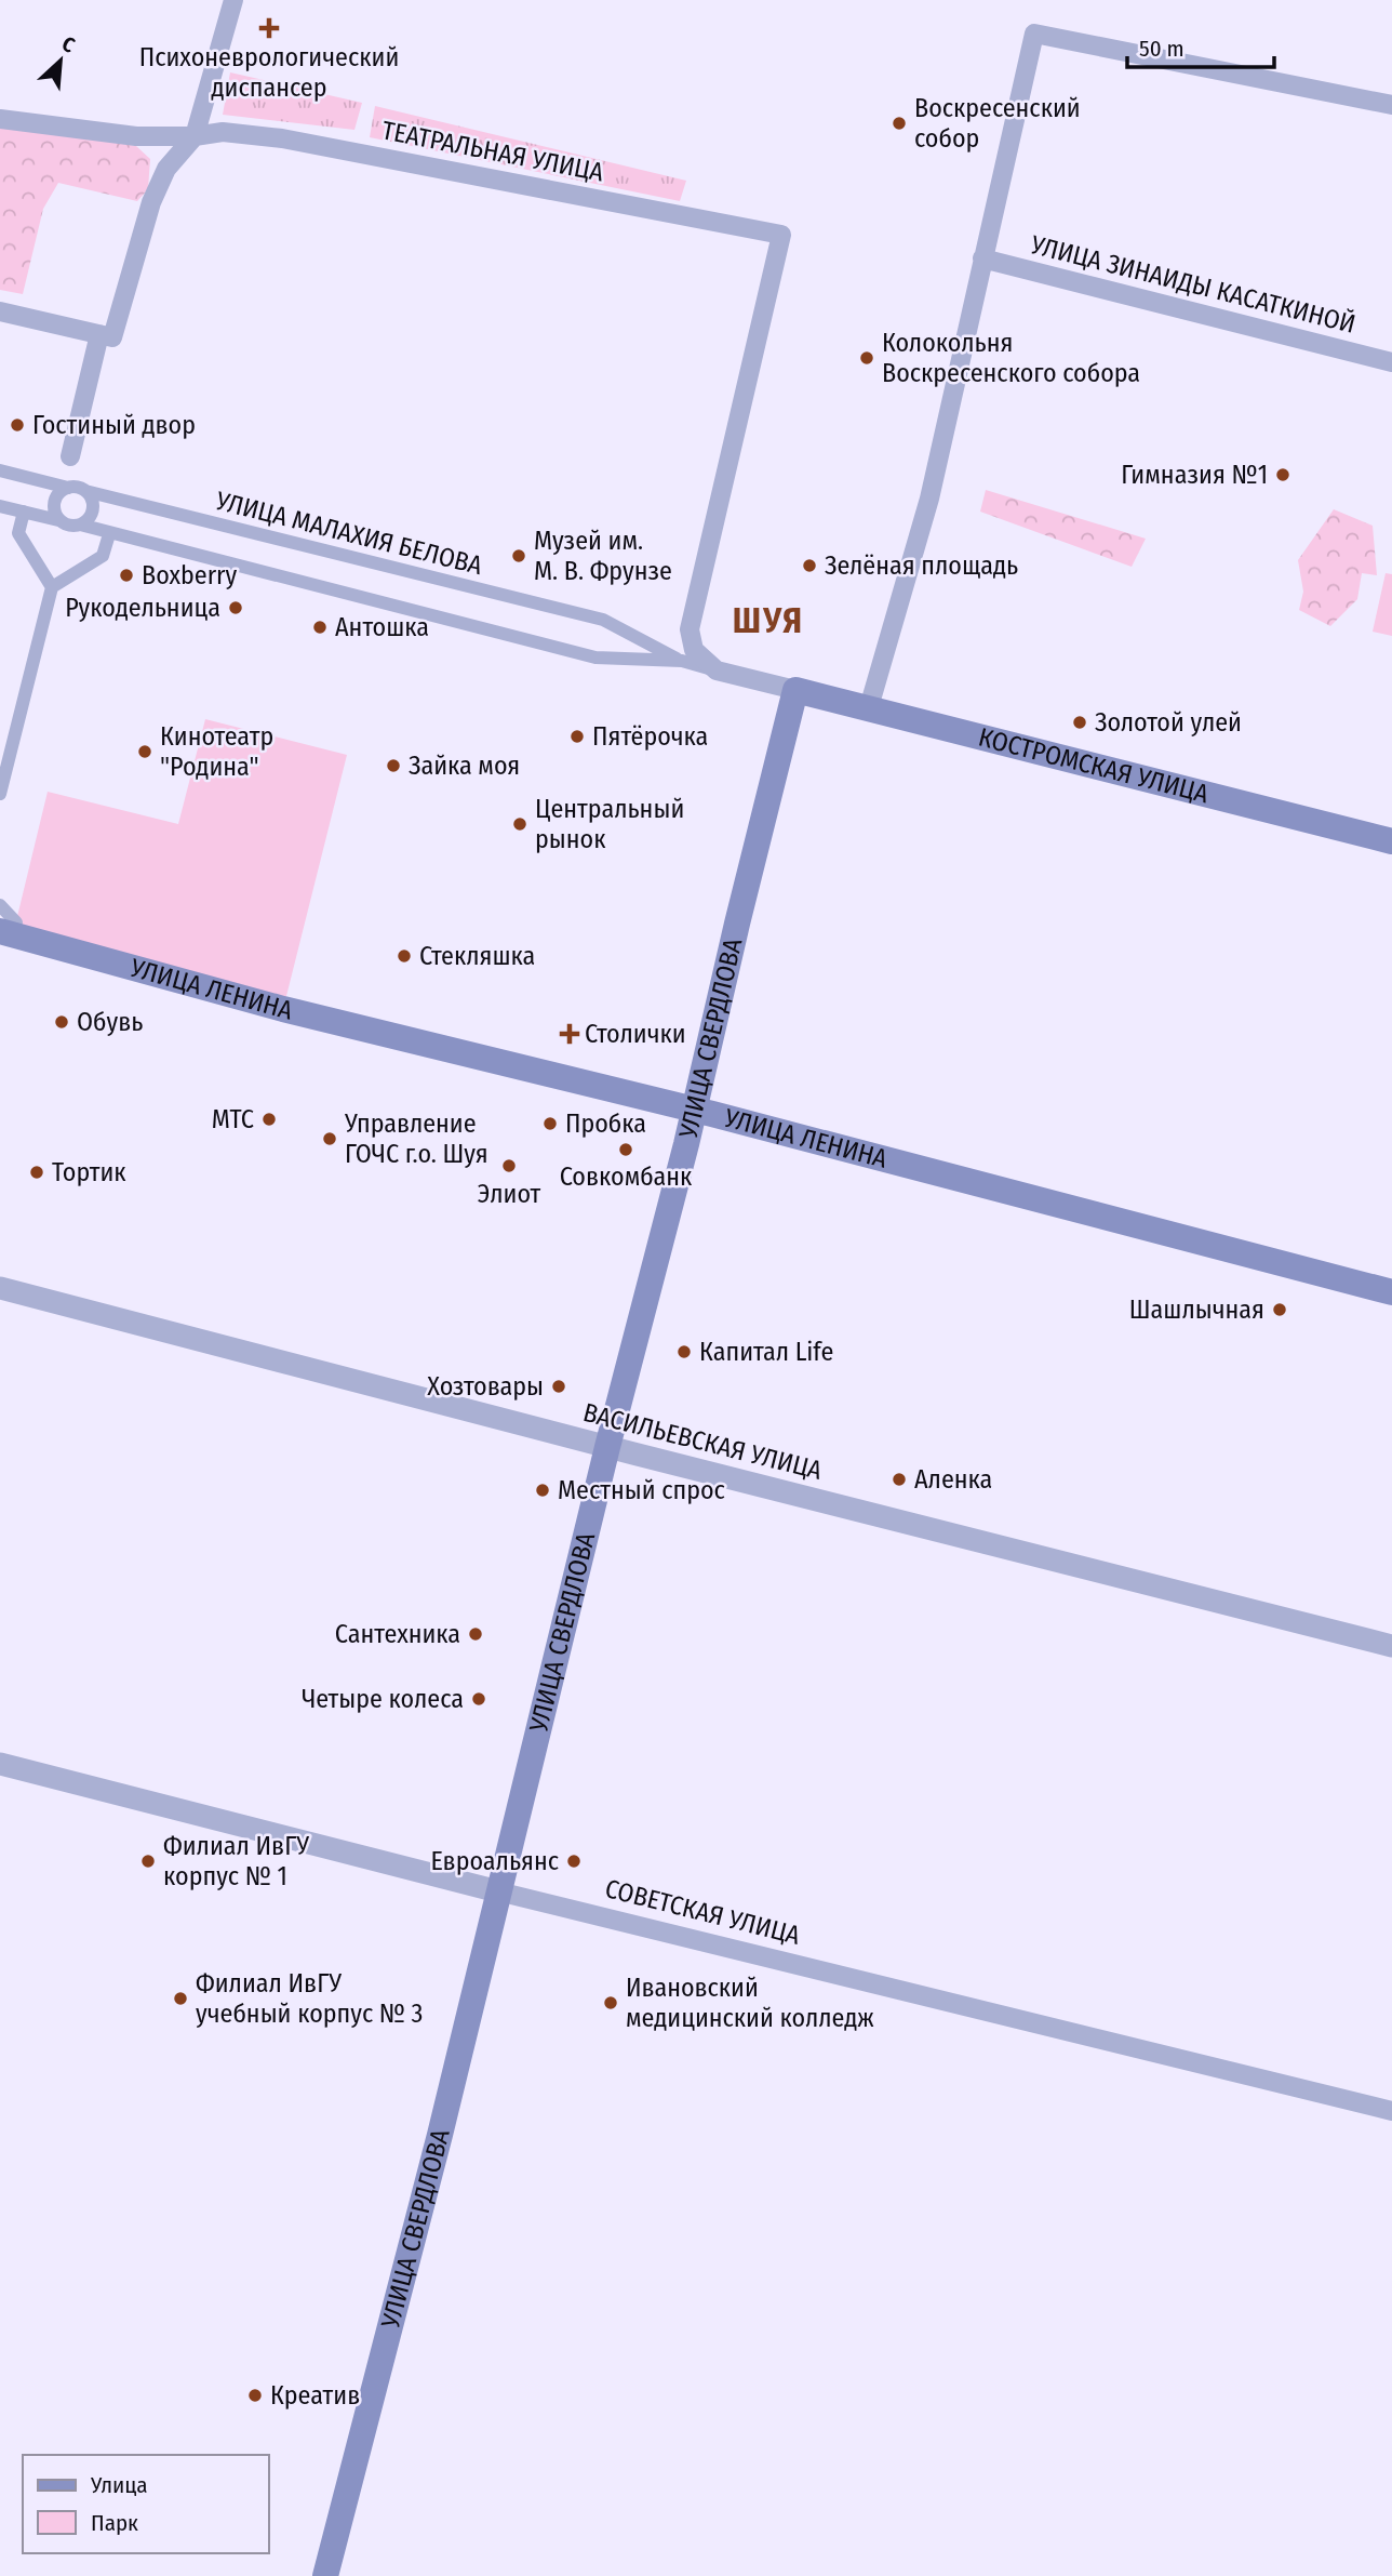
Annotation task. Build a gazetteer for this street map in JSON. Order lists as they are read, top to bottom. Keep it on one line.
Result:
{"streets":{"main road":["КОСТРОМСКАЯ УЛИЦА","УЛИЦА ЛЕНИНА","УЛИЦА СВЕРДЛОВА"],"street":["ТЕАТРАЛЬНАЯ УЛИЦА","УЛИЦА ЗИНАИДЫ КАСАТКИНОЙ","УЛИЦА МАЛАХИЯ БЕЛОВА","ВАСИЛЬЕВСКАЯ УЛИЦА","СОВЕТСКАЯ УЛИЦА"]},"crossings":[["ТЕАТРАЛЬНАЯ УЛИЦА","УЛИЦА МАЛАХИЯ БЕЛОВА"],["КОСТРОМСКАЯ УЛИЦА","УЛИЦА СВЕРДЛОВА"],["УЛИЦА ЛЕНИНА","УЛИЦА СВЕРДЛОВА"],["УЛИЦА СВЕРДЛОВА","ВАСИЛЬЕВСКАЯ УЛИЦА"],["УЛИЦА СВЕРДЛОВА","СОВЕТСКАЯ УЛИЦА"]],"districts":["ШУЯ"],"places":{"health":["Психоневрологический диспансер","Столички"],"other":["Воскресенский собор","Колокольня Воскресенского собора","Гостиный двор","Гимназия №1","Музей им. М. В. Фрунзе","Зелёная площадь","Boxberry","Рукодельница","Антошка","Золотой улей","Пятёрочка","Кинотеатр \"Родина\"","Зайка моя","Центральный рынок","Стекляшка","Обувь","МТС","Пробка","Управление ГОЧС г.о. Шуя","Совкомбанк","Элиот","Тортик","Шашлычная","Капитал Life","Хозтовары","Аленка","Местный спрос","Сантехника","Четыре колеса","Филиал ИвГУ корпус № 1","Евроальянс","Филиал ИвГУ учебный корпус № 3","Ивановский медицинский колледж","Креатив"]},"legend":["Улица","Парк"],"scale_bar":"50 m","north":"top right"}
